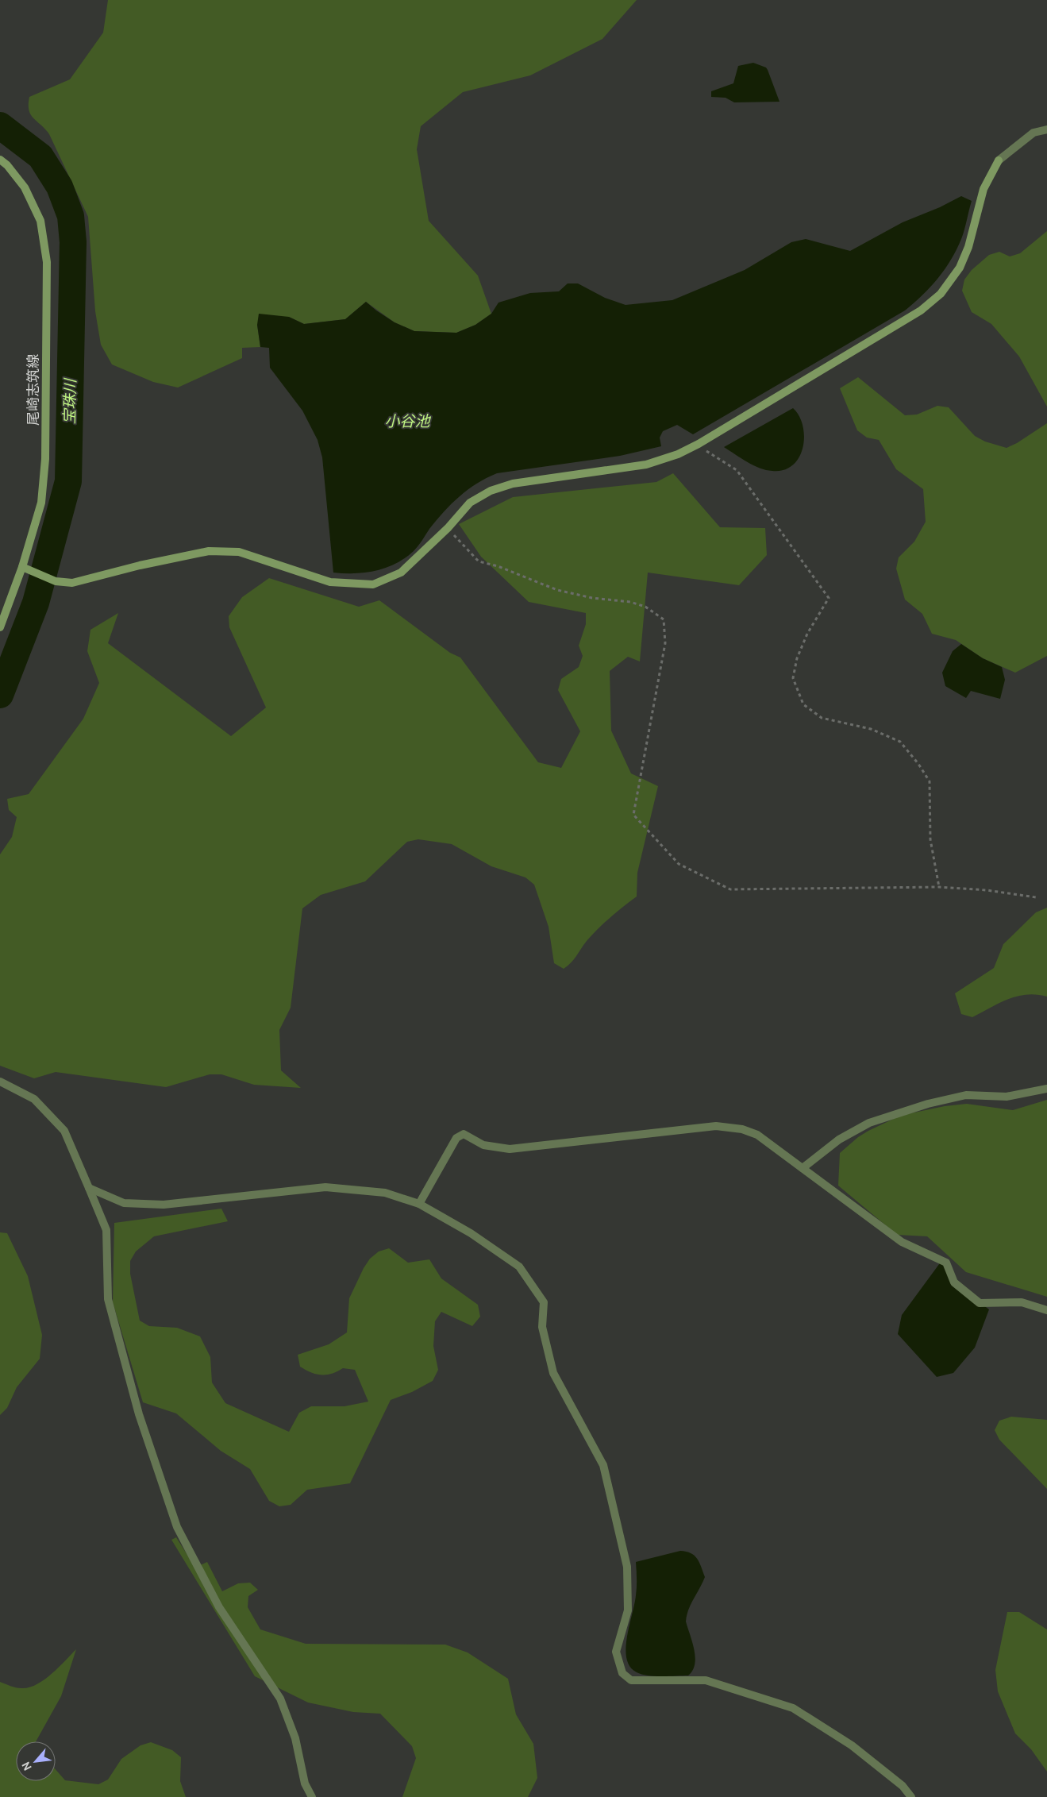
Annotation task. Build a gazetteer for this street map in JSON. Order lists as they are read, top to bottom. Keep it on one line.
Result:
{"streets":{"street":["尾崎志筑線"]},"water":["宝珠川","小谷池"],"north":"bottom left"}
